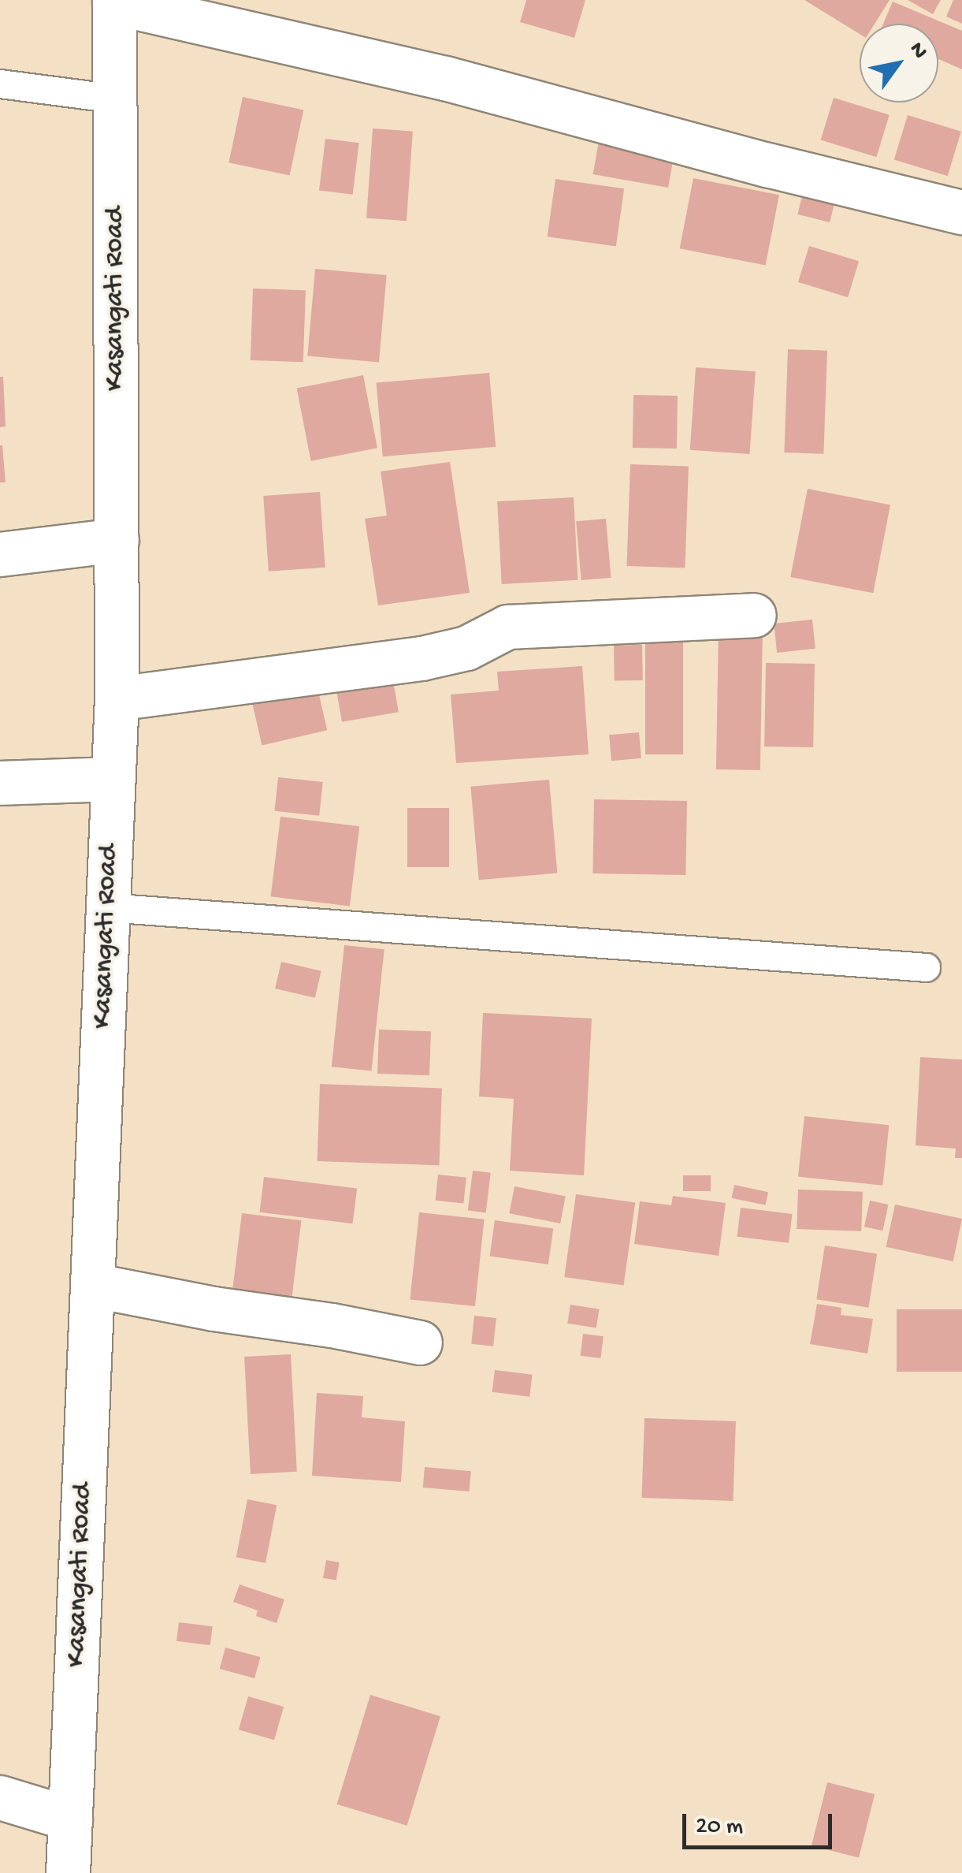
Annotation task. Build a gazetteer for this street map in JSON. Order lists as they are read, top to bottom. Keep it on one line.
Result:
{"streets":{"street":["Kasangati Road"]},"scale_bar":"20 m","north":"top right"}
